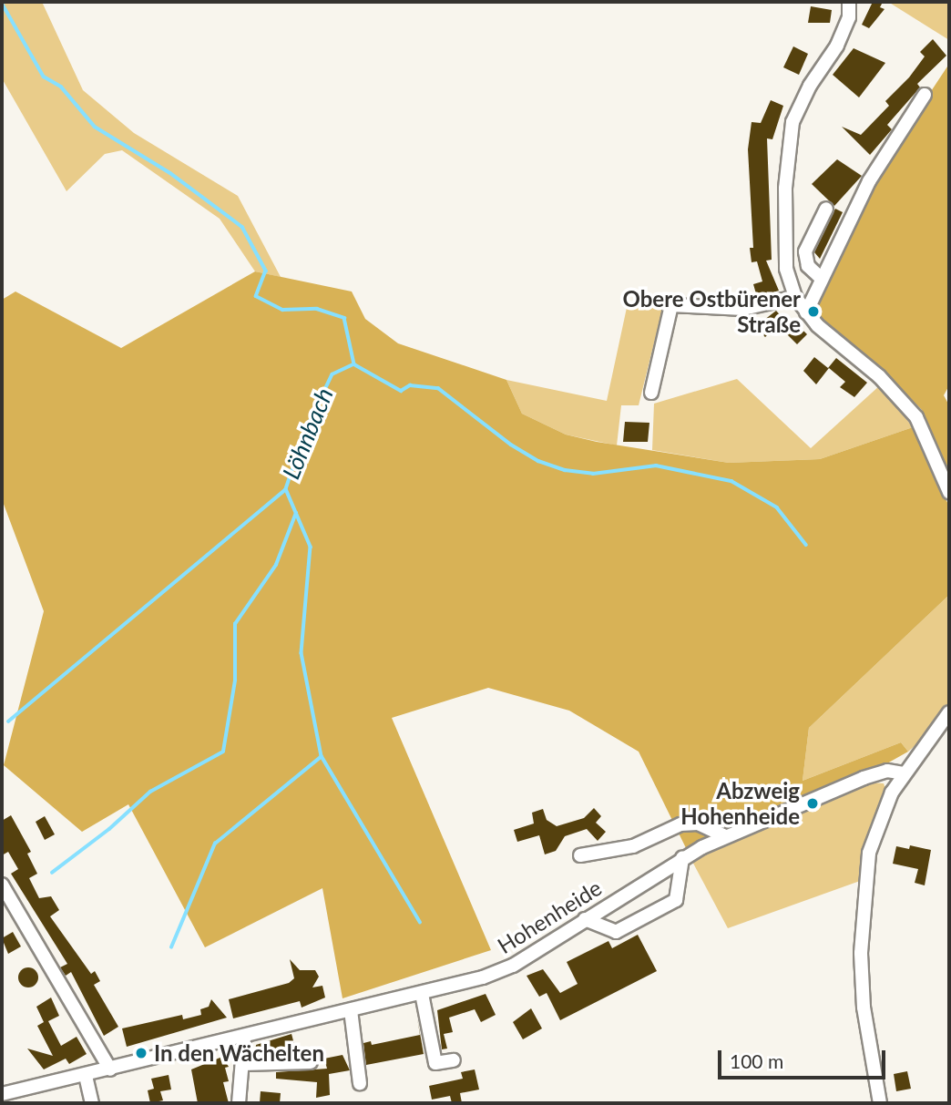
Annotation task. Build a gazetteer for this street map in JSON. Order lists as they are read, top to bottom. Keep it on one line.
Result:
{"streets":{"street":["Hohenheide"]},"water":["Löhnbach"],"places":["Obere Ostbürener Straße","Abzweig Hohenheide","In den Wächelten"],"scale_bar":"100 m"}
